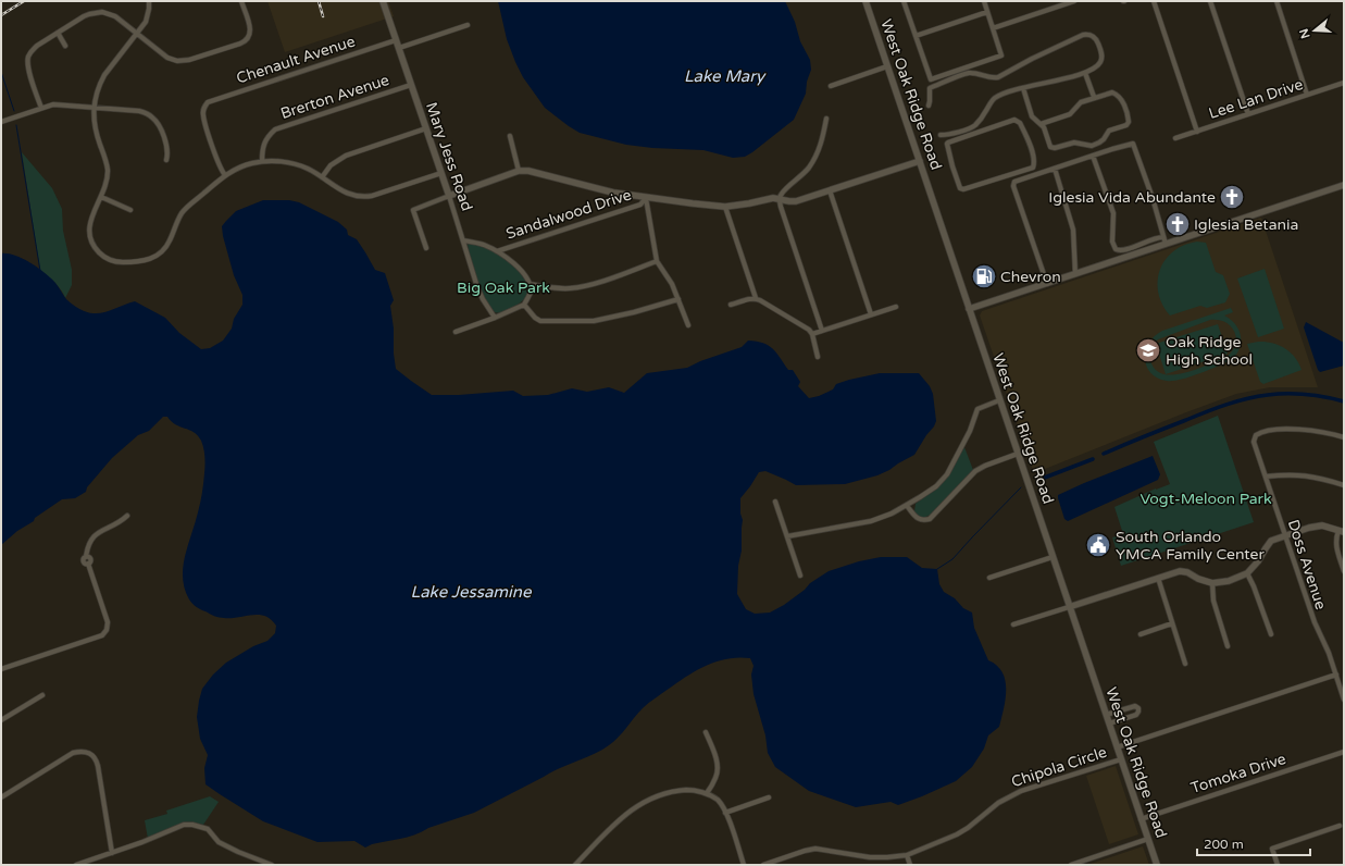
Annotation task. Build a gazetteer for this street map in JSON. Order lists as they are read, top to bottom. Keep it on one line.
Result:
{"streets":{"street":["Chenault Avenue","West Oak Ridge Road","Brerton Avenue","Lee Lan Drive","Mary Jess Road","Sandalwood Drive","Doss Avenue","Chipola Circle","Tomoka Drive"]},"crossings":[["Chenault Avenue","Mary Jess Road"],["West Oak Ridge Road","Chipola Circle"],["West Oak Ridge Road","Tomoka Drive"],["Brerton Avenue","Mary Jess Road"],["Doss Avenue","Chipola Circle"]],"water":["Lake Mary","Lake Jessamine"],"parks":["Big Oak Park","Vogt-Meloon Park"],"places":{"church":["Iglesia Vida Abundante","Iglesia Betania"],"fuel station":["Chevron"],"school or university":["Oak Ridge High School"],"public building":["South Orlando YMCA Family Center"]},"scale_bar":"200 m","north":"left"}
